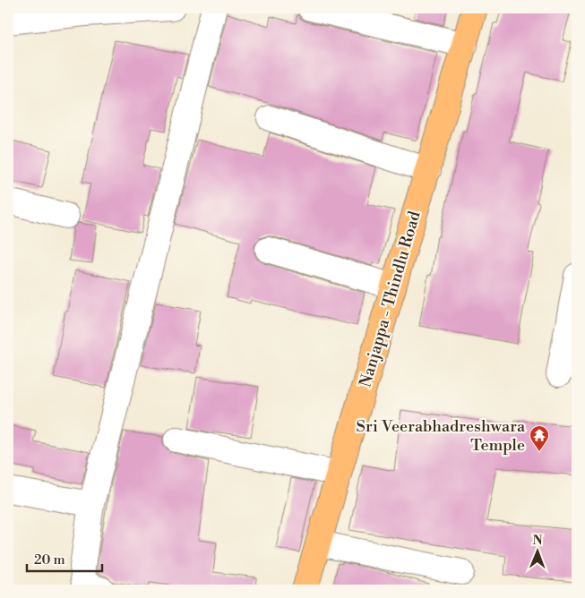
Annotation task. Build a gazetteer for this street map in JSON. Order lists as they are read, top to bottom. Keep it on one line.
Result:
{"streets":{"main road":["Nanjappa - Thindlu Road"]},"places":{"temple":["Sri Veerabhadreshwara Temple"]},"scale_bar":"20 m","north":"top"}
